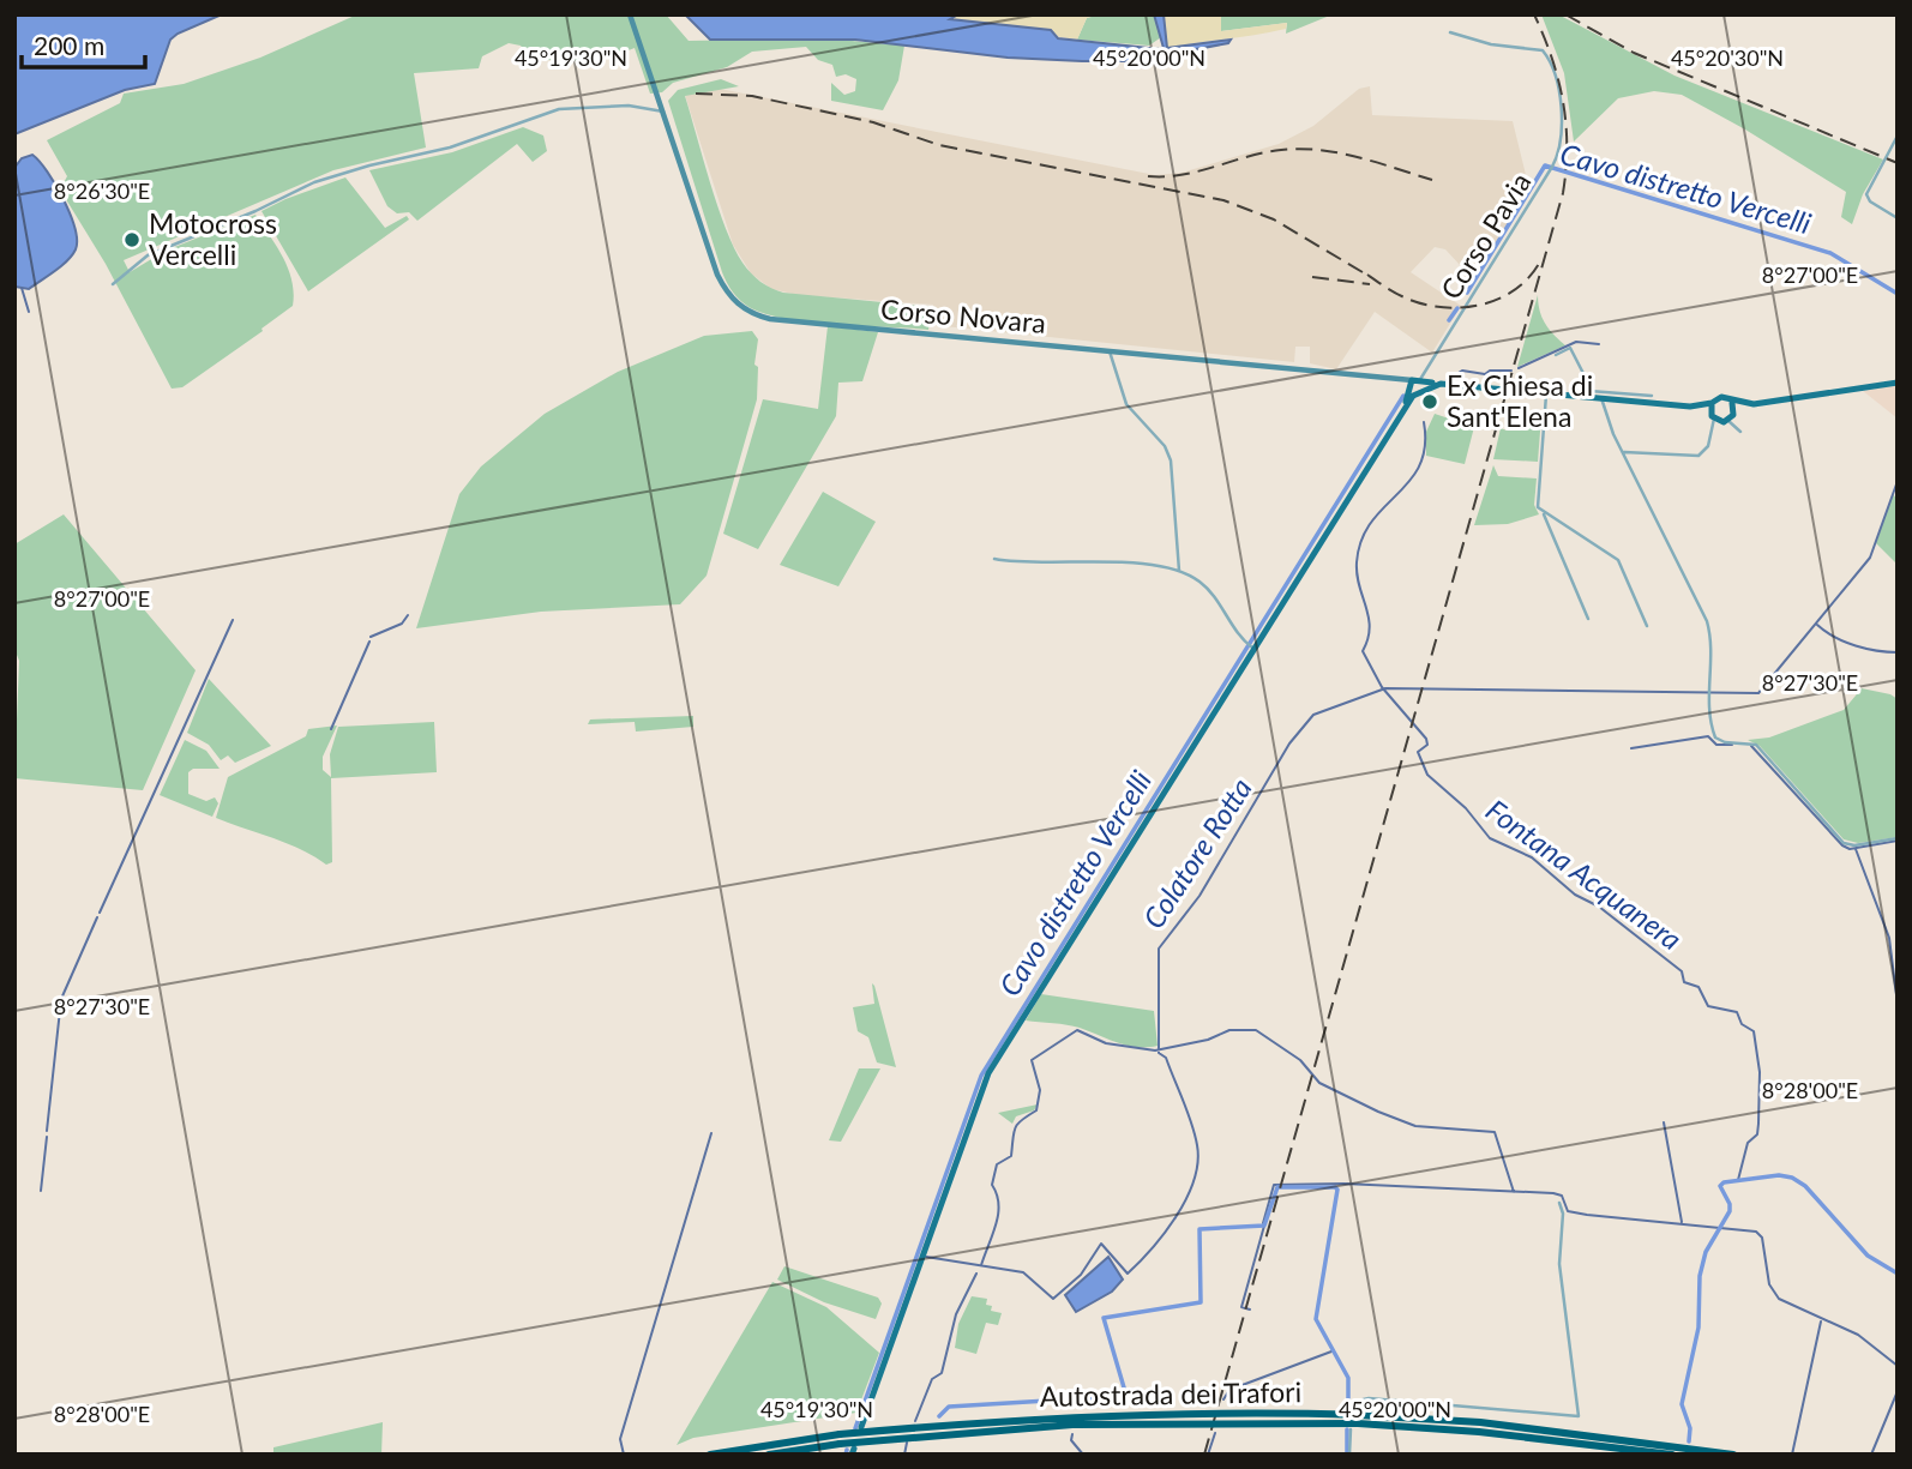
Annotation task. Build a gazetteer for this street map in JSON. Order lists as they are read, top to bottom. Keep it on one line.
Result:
{"streets":{"highway":["Autostrada dei Trafori"],"main road":["Corso Novara"],"street":["Corso Pavia"]},"crossings":[["Corso Pavia","Corso Novara"]],"water":["Cavo distretto Vercelli","Colatore Rotta","Fontana Acquanera"],"places":["Motocross Vercelli","Ex Chiesa di Sant'Elena"],"scale_bar":"200 m","coordinates":["45°19'30\"N","45°20'00\"N","45°20'30\"N","8°26'30\"E","8°27'00\"E","8°27'30\"E","8°28'00\"E"]}
